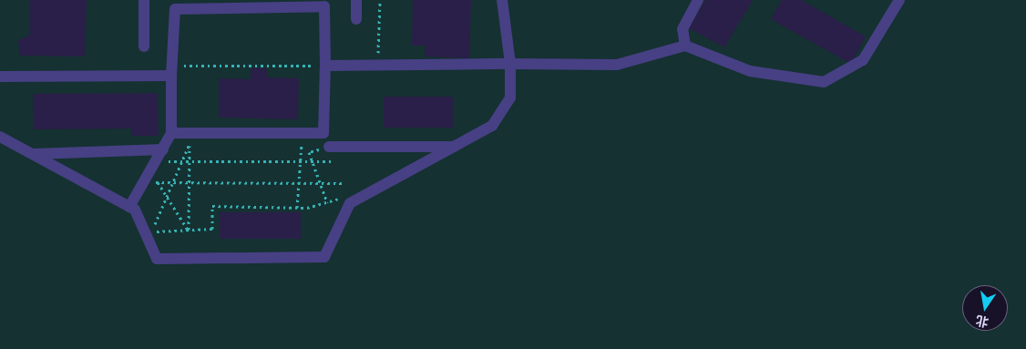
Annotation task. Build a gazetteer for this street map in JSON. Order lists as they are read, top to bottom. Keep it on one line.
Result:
{"north":"bottom"}
